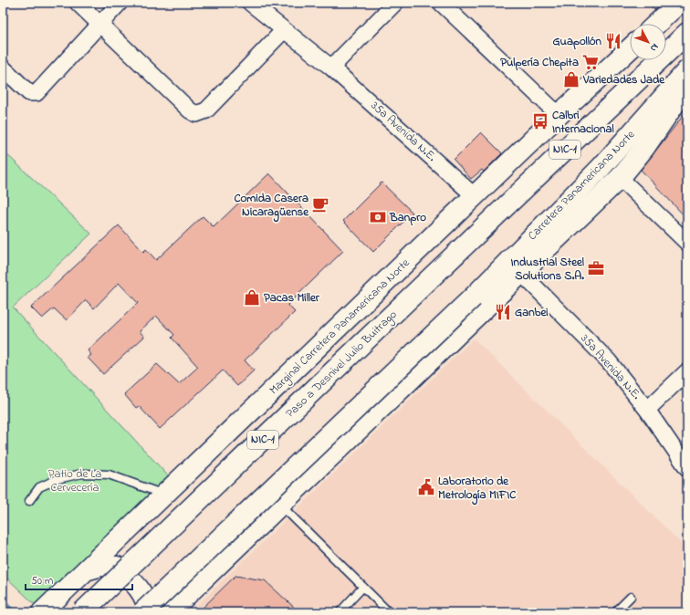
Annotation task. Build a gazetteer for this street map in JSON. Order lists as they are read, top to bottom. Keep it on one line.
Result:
{"streets":{"main road":["NIC-1","Carretera Panamericana Norte","Marginal Carretera Panamericana Norte","Paso a Desnivel Julio Buitrago"],"street":["35a Avenida N.E."]},"crossings":[["35a Avenida N.E.","Marginal Carretera Panamericana Norte"]],"parks":["Patio de La Cervecería"],"places":{"restaurant":["Guapollón","Ganbei"],"supermarket":["Pulpería Chepita"],"shop":["Variedades Jade","Pacas Miller"],"bus stop":["Calbri Internacional"],"cafe":["Comida Casera Nicaragüense"],"bank":["Banpro"],"office":["Industrial Steel Solutions S.A."],"public building":["Laboratorio de Metrología MIFIC"]},"scale_bar":"50 m","north":"bottom right"}
